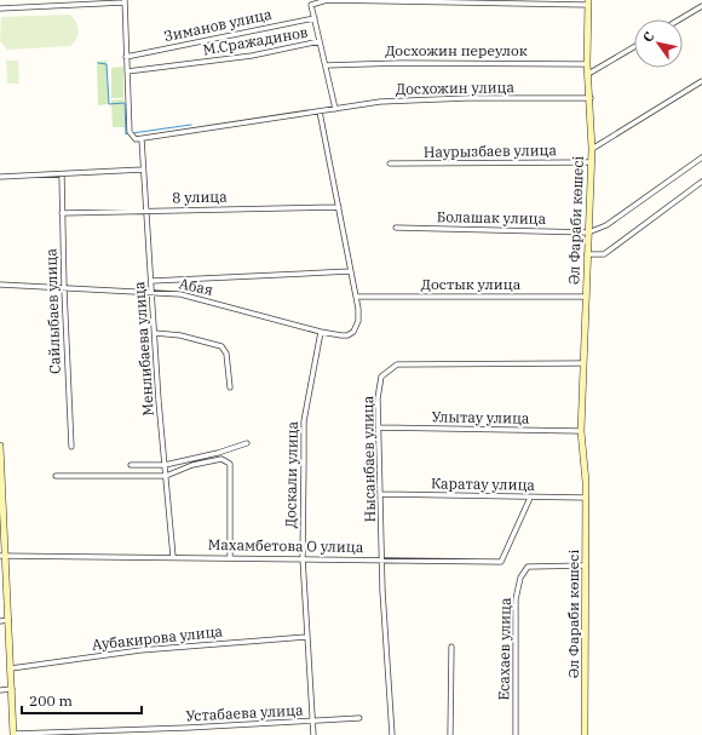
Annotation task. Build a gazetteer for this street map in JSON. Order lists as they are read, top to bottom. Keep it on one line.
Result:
{"streets":{"street":["Зиманов улица","М.Сражадинов","Досхожин переулок","Досхожин улица","Наурызбаев улица","8 улица","Болашак улица","Әл Фараби көшесі","Достык улица","Абая","Сайлыбаев улица","Менлибаева улица","Улытау улица","Нысанбаев улица","Доскали улица","Каратау улица","Махамбетова О улица","Аубакирова улица","Есахаев улица","Устабаева улица"]},"crossings":[["М.Сражадинов","Досхожин переулок"],["М.Сражадинов","Досхожин улица"],["Досхожин переулок","Әл Фараби көшесі"],["Досхожин улица","Әл Фараби көшесі"],["Досхожин улица","Менлибаева улица"],["Наурызбаев улица","Әл Фараби көшесі"],["8 улица","Сайлыбаев улица"],["8 улица","Менлибаева улица"],["Болашак улица","Әл Фараби көшесі"],["Әл Фараби көшесі","Достык улица"],["Әл Фараби көшесі","Улытау улица"],["Әл Фараби көшесі","Нысанбаев улица"],["Әл Фараби көшесі","Каратау улица"],["Әл Фараби көшесі","Есахаев улица"],["Достык улица","Абая"],["Абая","Сайлыбаев улица"],["Абая","Менлибаева улица"],["Абая","Доскали улица"],["Менлибаева улица","Махамбетова О улица"],["Улытау улица","Нысанбаев улица"],["Нысанбаев улица","Каратау улица"],["Нысанбаев улица","Махамбетова О улица"],["Доскали улица","Махамбетова О улица"],["Доскали улица","Аубакирова улица"],["Доскали улица","Устабаева улица"],["Каратау улица","Махамбетова О улица"]],"scale_bar":"200 m","north":"top left"}
